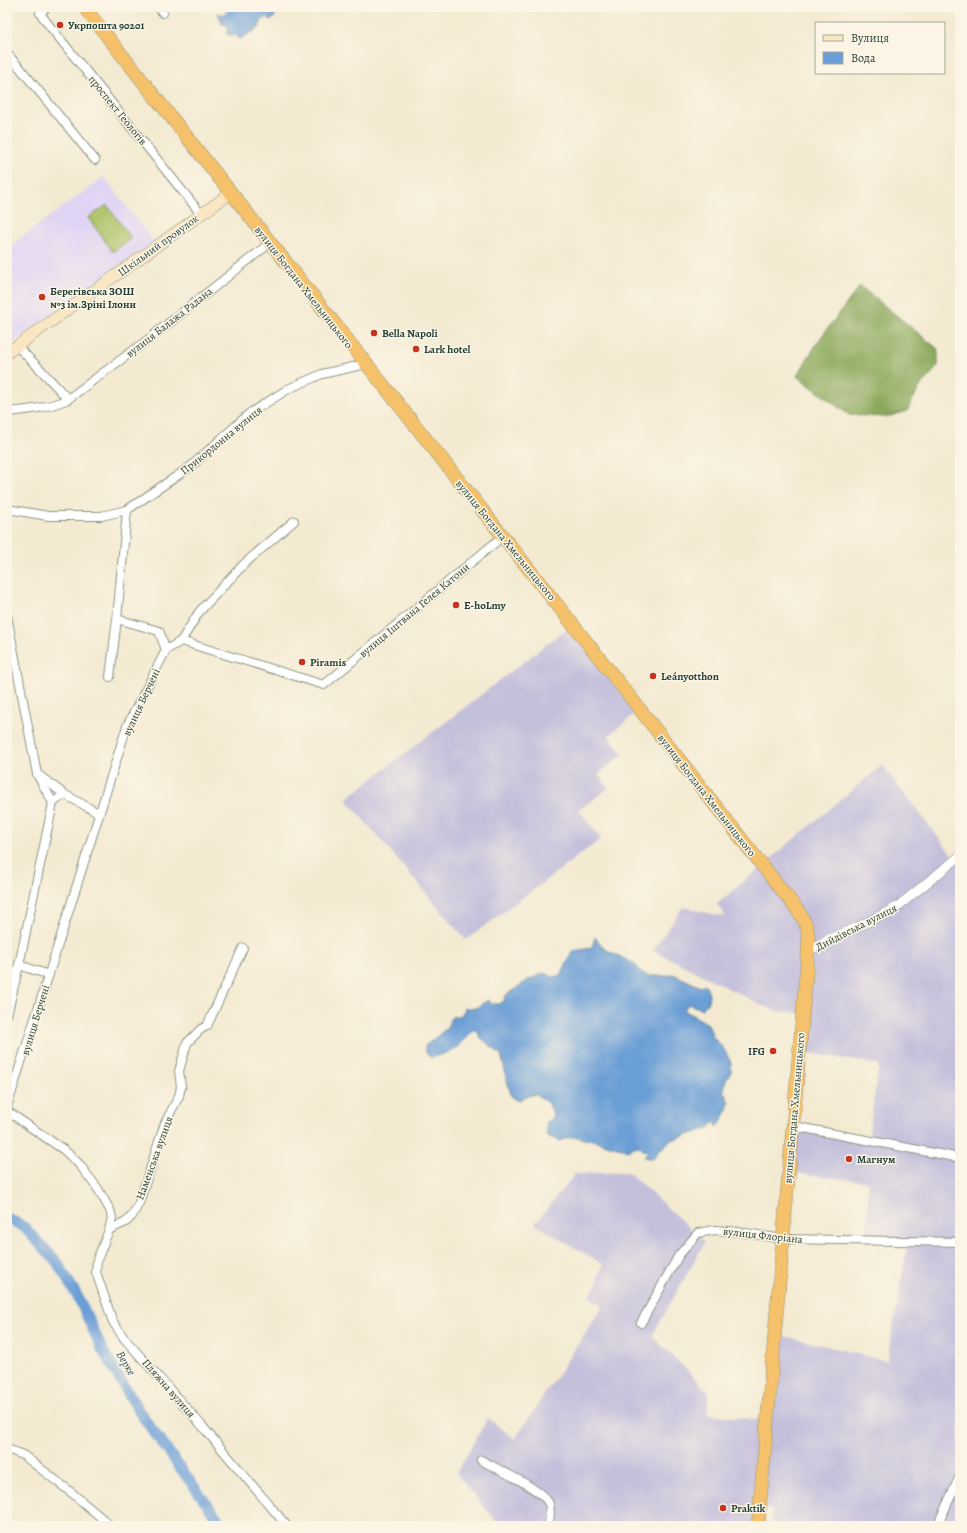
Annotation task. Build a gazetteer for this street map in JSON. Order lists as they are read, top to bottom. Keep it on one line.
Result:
{"streets":{"highway":["вулиця Богдана Хмельницького"],"main road":["Шкільний провулок"],"street":["проспект Геологів","вулиця Балажа Радана","Прикордонна вулиця","вулиця Іштвана Гелея Катони","вулиця Берчені","Дийдівська вулиця","Наменська вулиця","вулиця Флоріана","Пляжна вулиця"]},"crossings":[["проспект Геологів","Шкільний провулок"],["Шкільний провулок","вулиця Богдана Хмельницького"],["вулиця Богдана Хмельницького","вулиця Балажа Радана"],["вулиця Богдана Хмельницького","Прикордонна вулиця"],["вулиця Богдана Хмельницького","вулиця Іштвана Гелея Катони"],["вулиця Богдана Хмельницького","Дийдівська вулиця"],["вулиця Богдана Хмельницького","вулиця Флоріана"],["Наменська вулиця","Пляжна вулиця"]],"water":["Верке"],"places":["Укрпошта 90201","Берегівська ЗОШ №3 ім.Зріні Ілони","Bella Napoli","Lark hotel","E-hoLmy","Piramis","Leányotthon","IFG","Магнум","Praktik"],"legend":["Вулиця","Вода"]}
